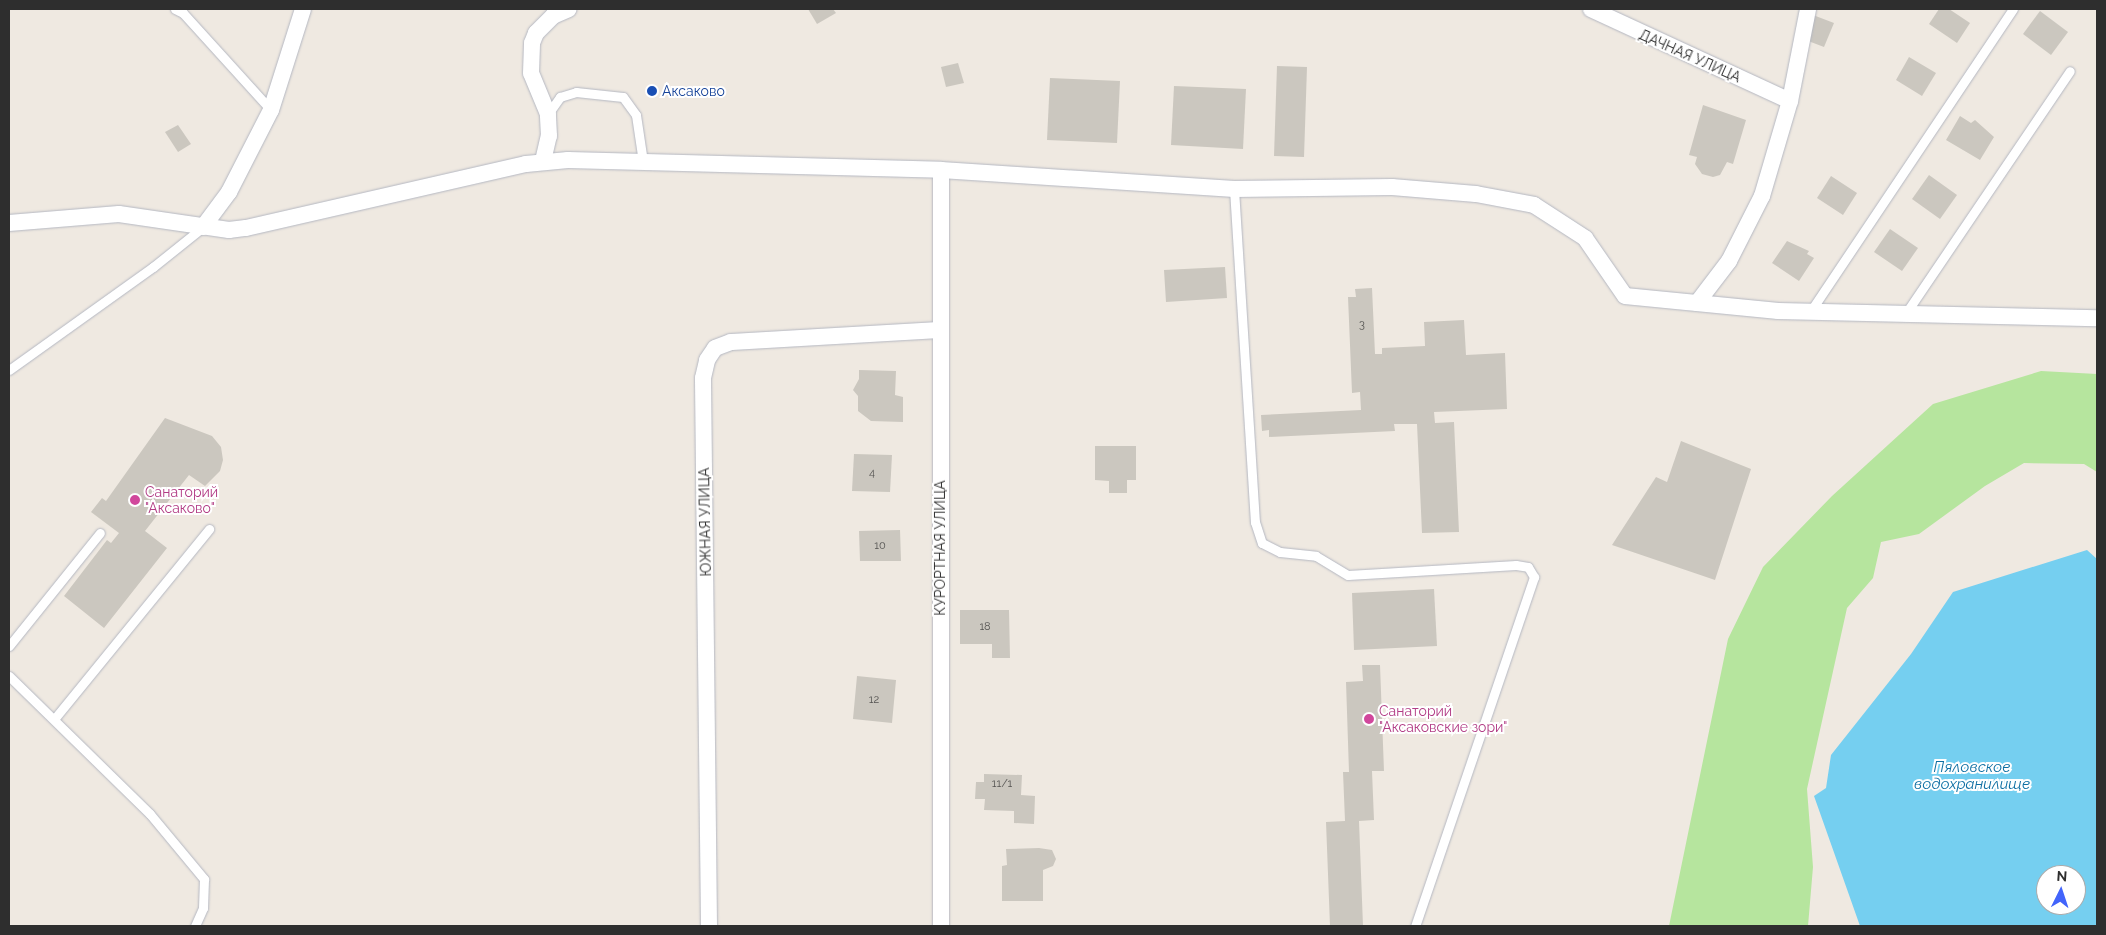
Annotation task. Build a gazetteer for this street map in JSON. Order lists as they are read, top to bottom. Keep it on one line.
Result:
{"streets":{"street":["ДАЧНАЯ УЛИЦА","ЮЖНАЯ УЛИЦА","КУРОРТНАЯ УЛИЦА"]},"crossings":[["ЮЖНАЯ УЛИЦА","КУРОРТНАЯ УЛИЦА"]],"water":["Пяловское водохранилище"],"places":["Аксаково","Санаторий \"Аксаково\"","Санаторий \"Аксаковские зори\""],"house_numbers":["3","4","10","18","12","11/1"],"north":"top"}
